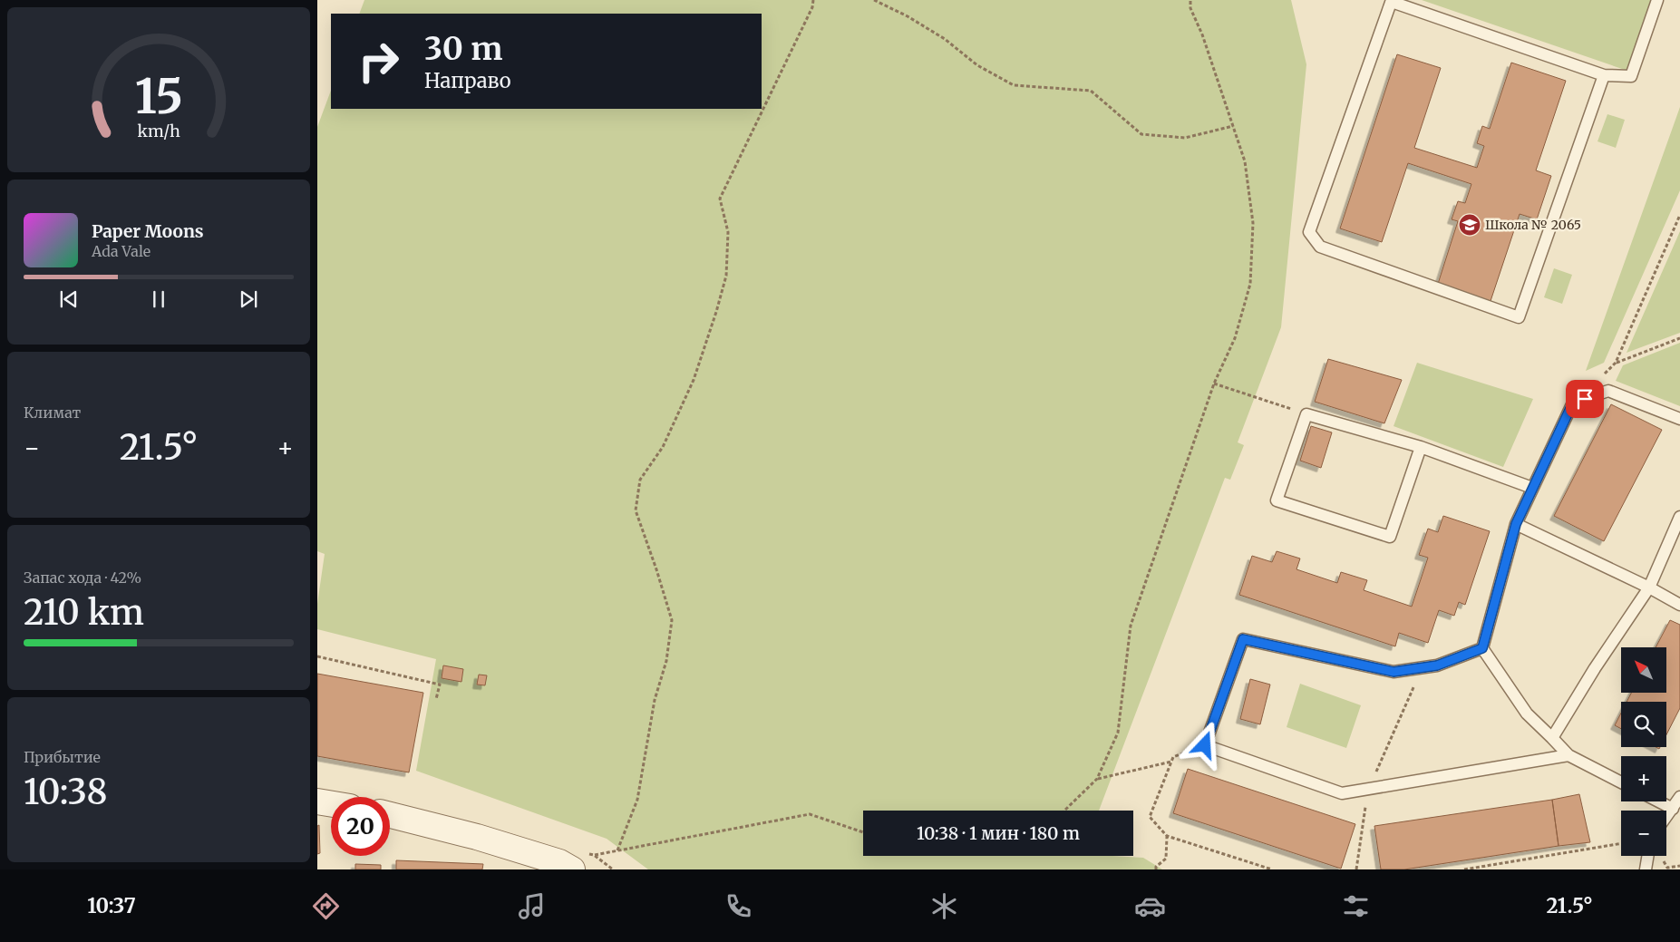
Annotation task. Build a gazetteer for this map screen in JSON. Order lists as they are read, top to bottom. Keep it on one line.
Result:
{"places":{"school or university":["Школа № 2065"]},"north":"top left","page":{"turn":["30 m","Направо"],"song":["Paper Moons","Ada Vale"],"tile":["Климат",["Запас хода · 42%","210 km"],["Прибытие","10:38"]],"heat":["−","21.5°","+"],"map_buttons":["+","−"],"limit":"20","trip":"10:38 · 1 мин · 180 m","tabs":["10:37","21.5°"],"gauge":["15","km/h"]}}
